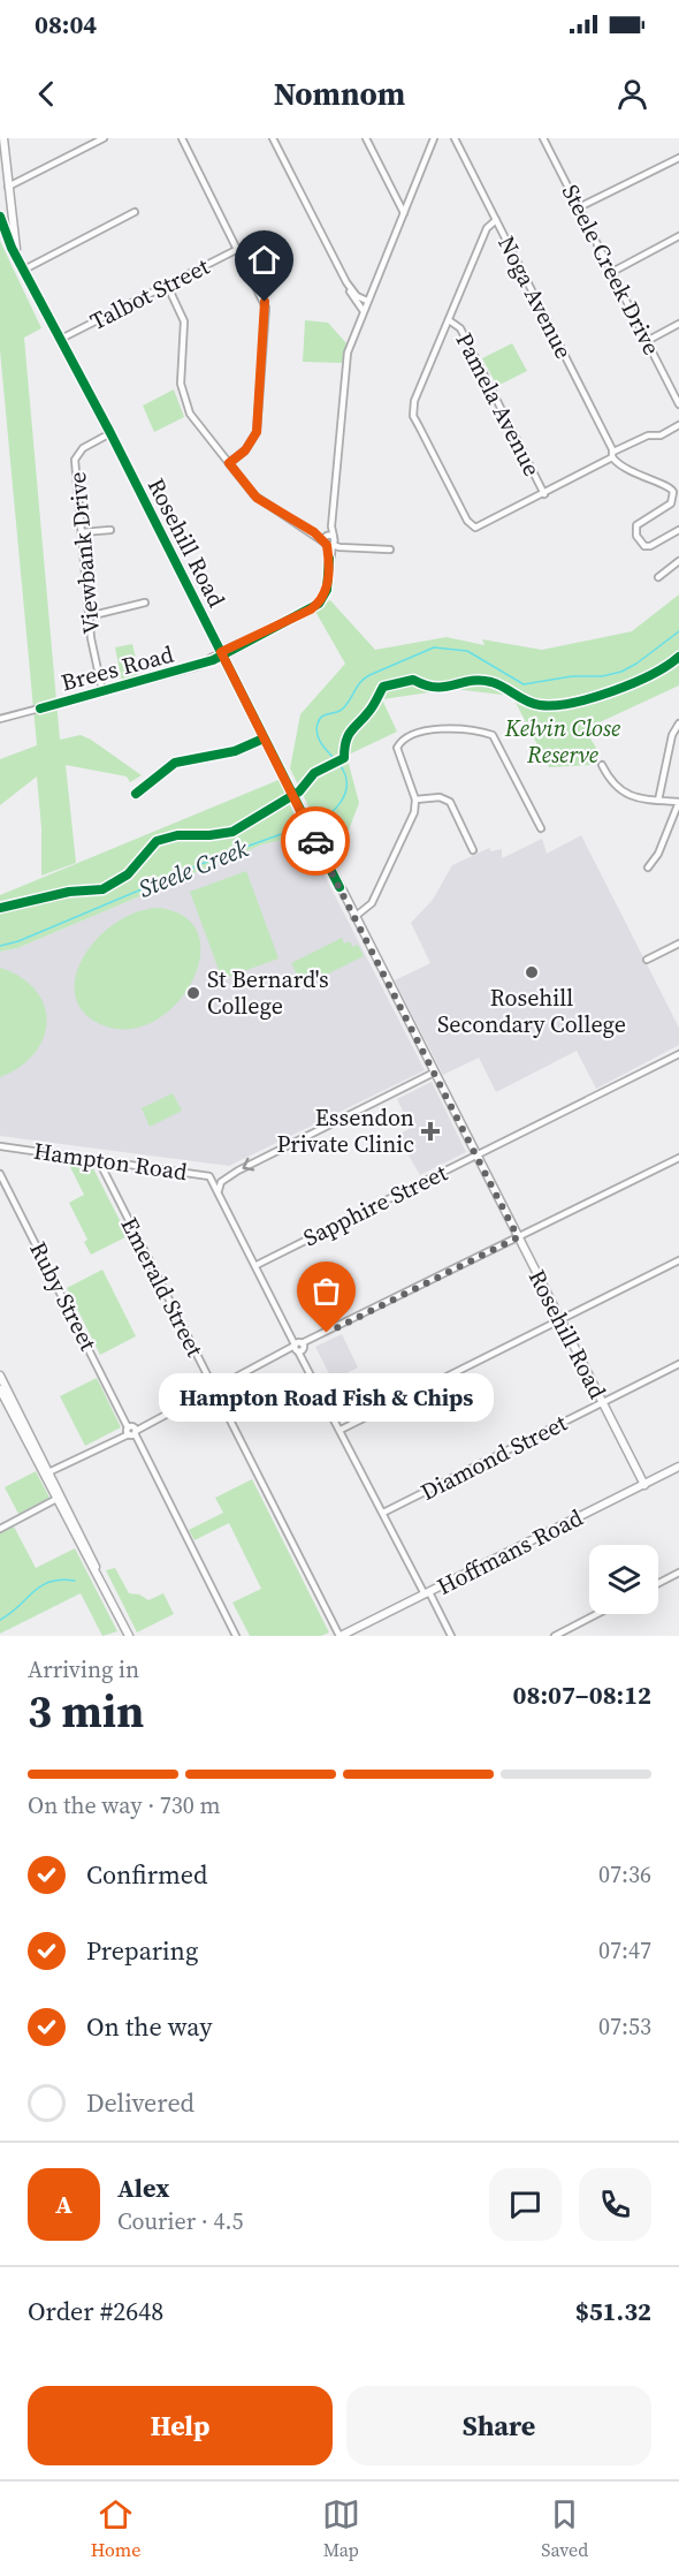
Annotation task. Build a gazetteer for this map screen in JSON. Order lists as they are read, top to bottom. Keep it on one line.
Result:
{"streets":{"street":["Steele Creek Drive","Talbot Street","Noga Avenue","Pamela Avenue","Rosehill Road","Viewbank Drive","Brees Road","Hampton Road","Sapphire Street","Emerald Street","Ruby Street","Diamond Street","Hoffmans Road"]},"crossings":[["Talbot Street","Rosehill Road"],["Rosehill Road","Viewbank Drive"],["Rosehill Road","Brees Road"],["Rosehill Road","Sapphire Street"],["Rosehill Road","Diamond Street"],["Rosehill Road","Hoffmans Road"],["Viewbank Drive","Brees Road"],["Hampton Road","Emerald Street"],["Emerald Street","Hoffmans Road"]],"water":["Steele Creek"],"parks":["Kelvin Close Reserve"],"places":{"other":["Rosehill Secondary College","St Bernard's College","Hampton Road Fish & Chips"],"health":["Essendon Private Clinic"]},"page":{"status":"08:04","header":"Nomnom","bubble":"Hampton Road Fish & Chips","heading":["3 min","Arriving in","08:07–08:12"],"panel":["Alex","Courier · 4.5","Order #2648","$51.32"],"bar":"On the way · 730 m","list":[["Confirmed","07:36"],["Preparing","07:47"],["On the way","07:53"],"Delivered"],"round":"A","buttons":["Help","Share"],"tabs":["Home","Map","Saved"]}}
